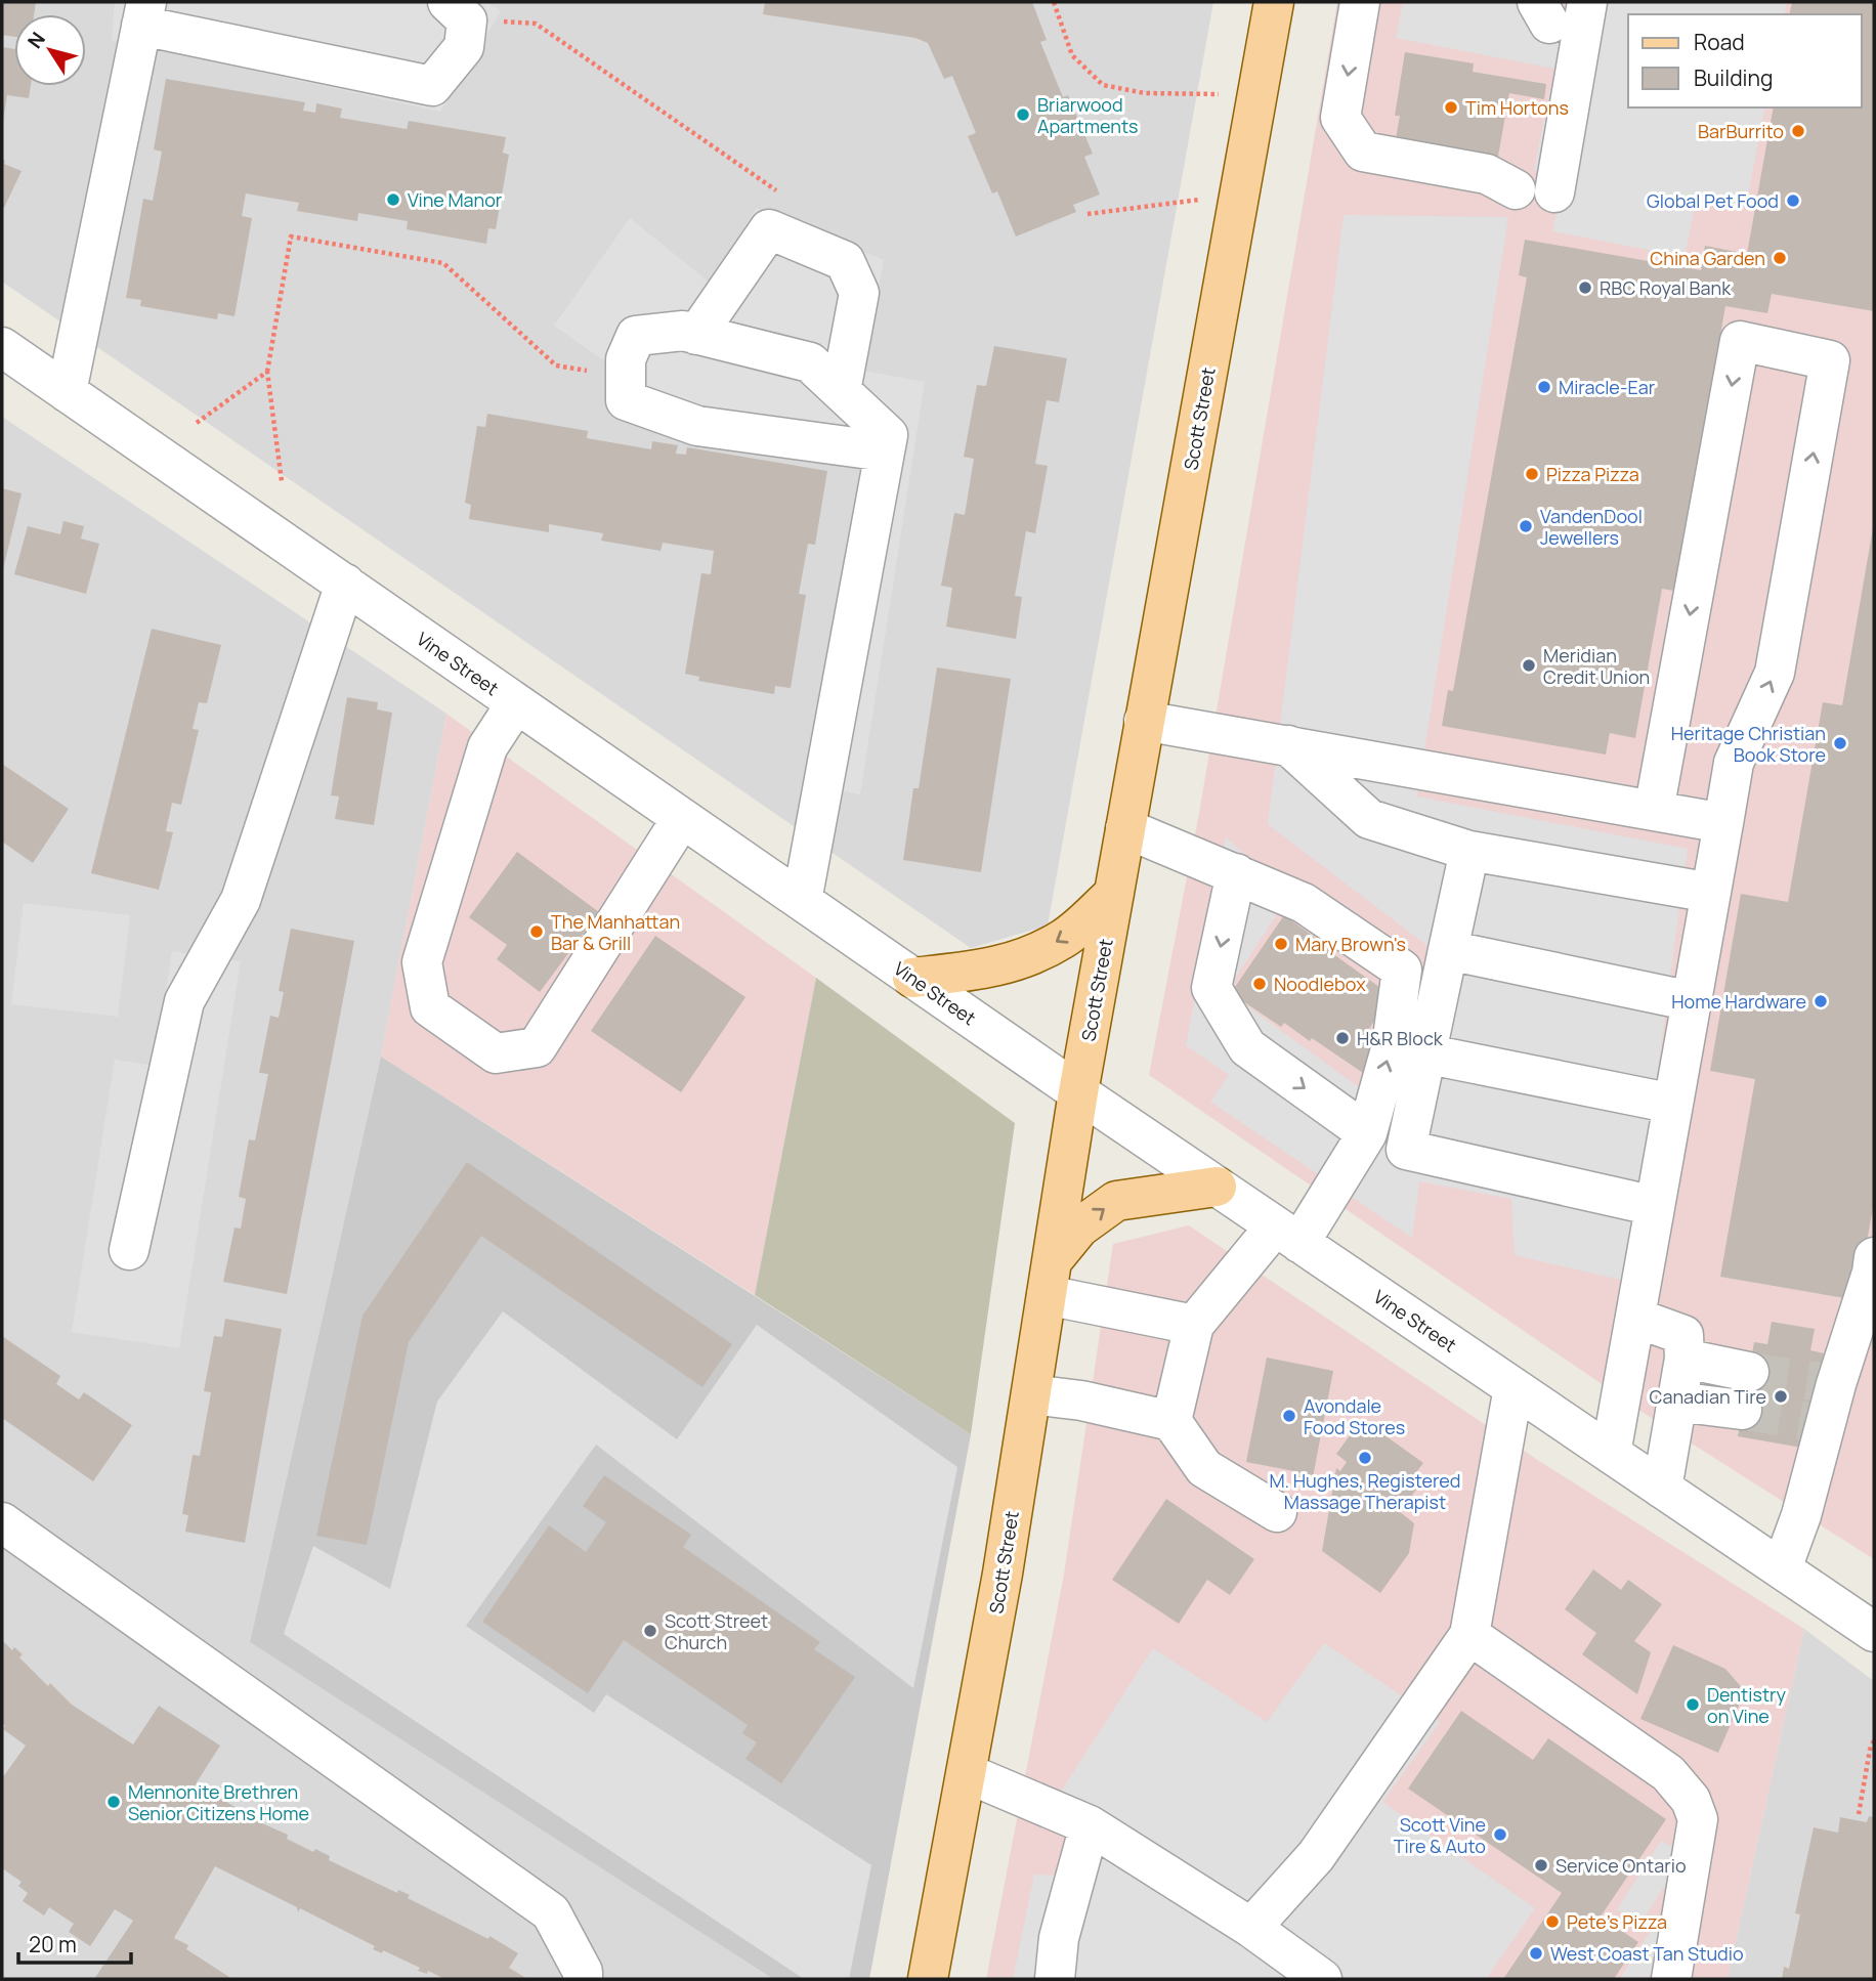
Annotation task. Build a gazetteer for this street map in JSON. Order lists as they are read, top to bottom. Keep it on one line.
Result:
{"streets":{"main road":["Scott Street"],"street":["Vine Street"]},"crossings":[["Scott Street","Vine Street"]],"places":["Tim Hortons","Briarwood Apartments","BarBurrito","Vine Manor","Global Pet Food","China Garden","RBC Royal Bank","Miracle-Ear","Pizza Pizza","VandenDool Jewellers","Meridian Credit Union","Heritage Christian Book Store","The Manhattan Bar & Grill","Mary Brown's","Noodlebox","Home Hardware","H&R Block","Canadian Tire","Avondale Food Stores","M. Hughes, Registered Massage Therapist","Scott Street Church","Dentistry on Vine","Mennonite Brethren Senior Citizens Home","Scott Vine Tire & Auto","Service Ontario","Pete's Pizza","West Coast Tan Studio"],"legend":["Road","Building"],"scale_bar":"20 m","north":"top left"}
